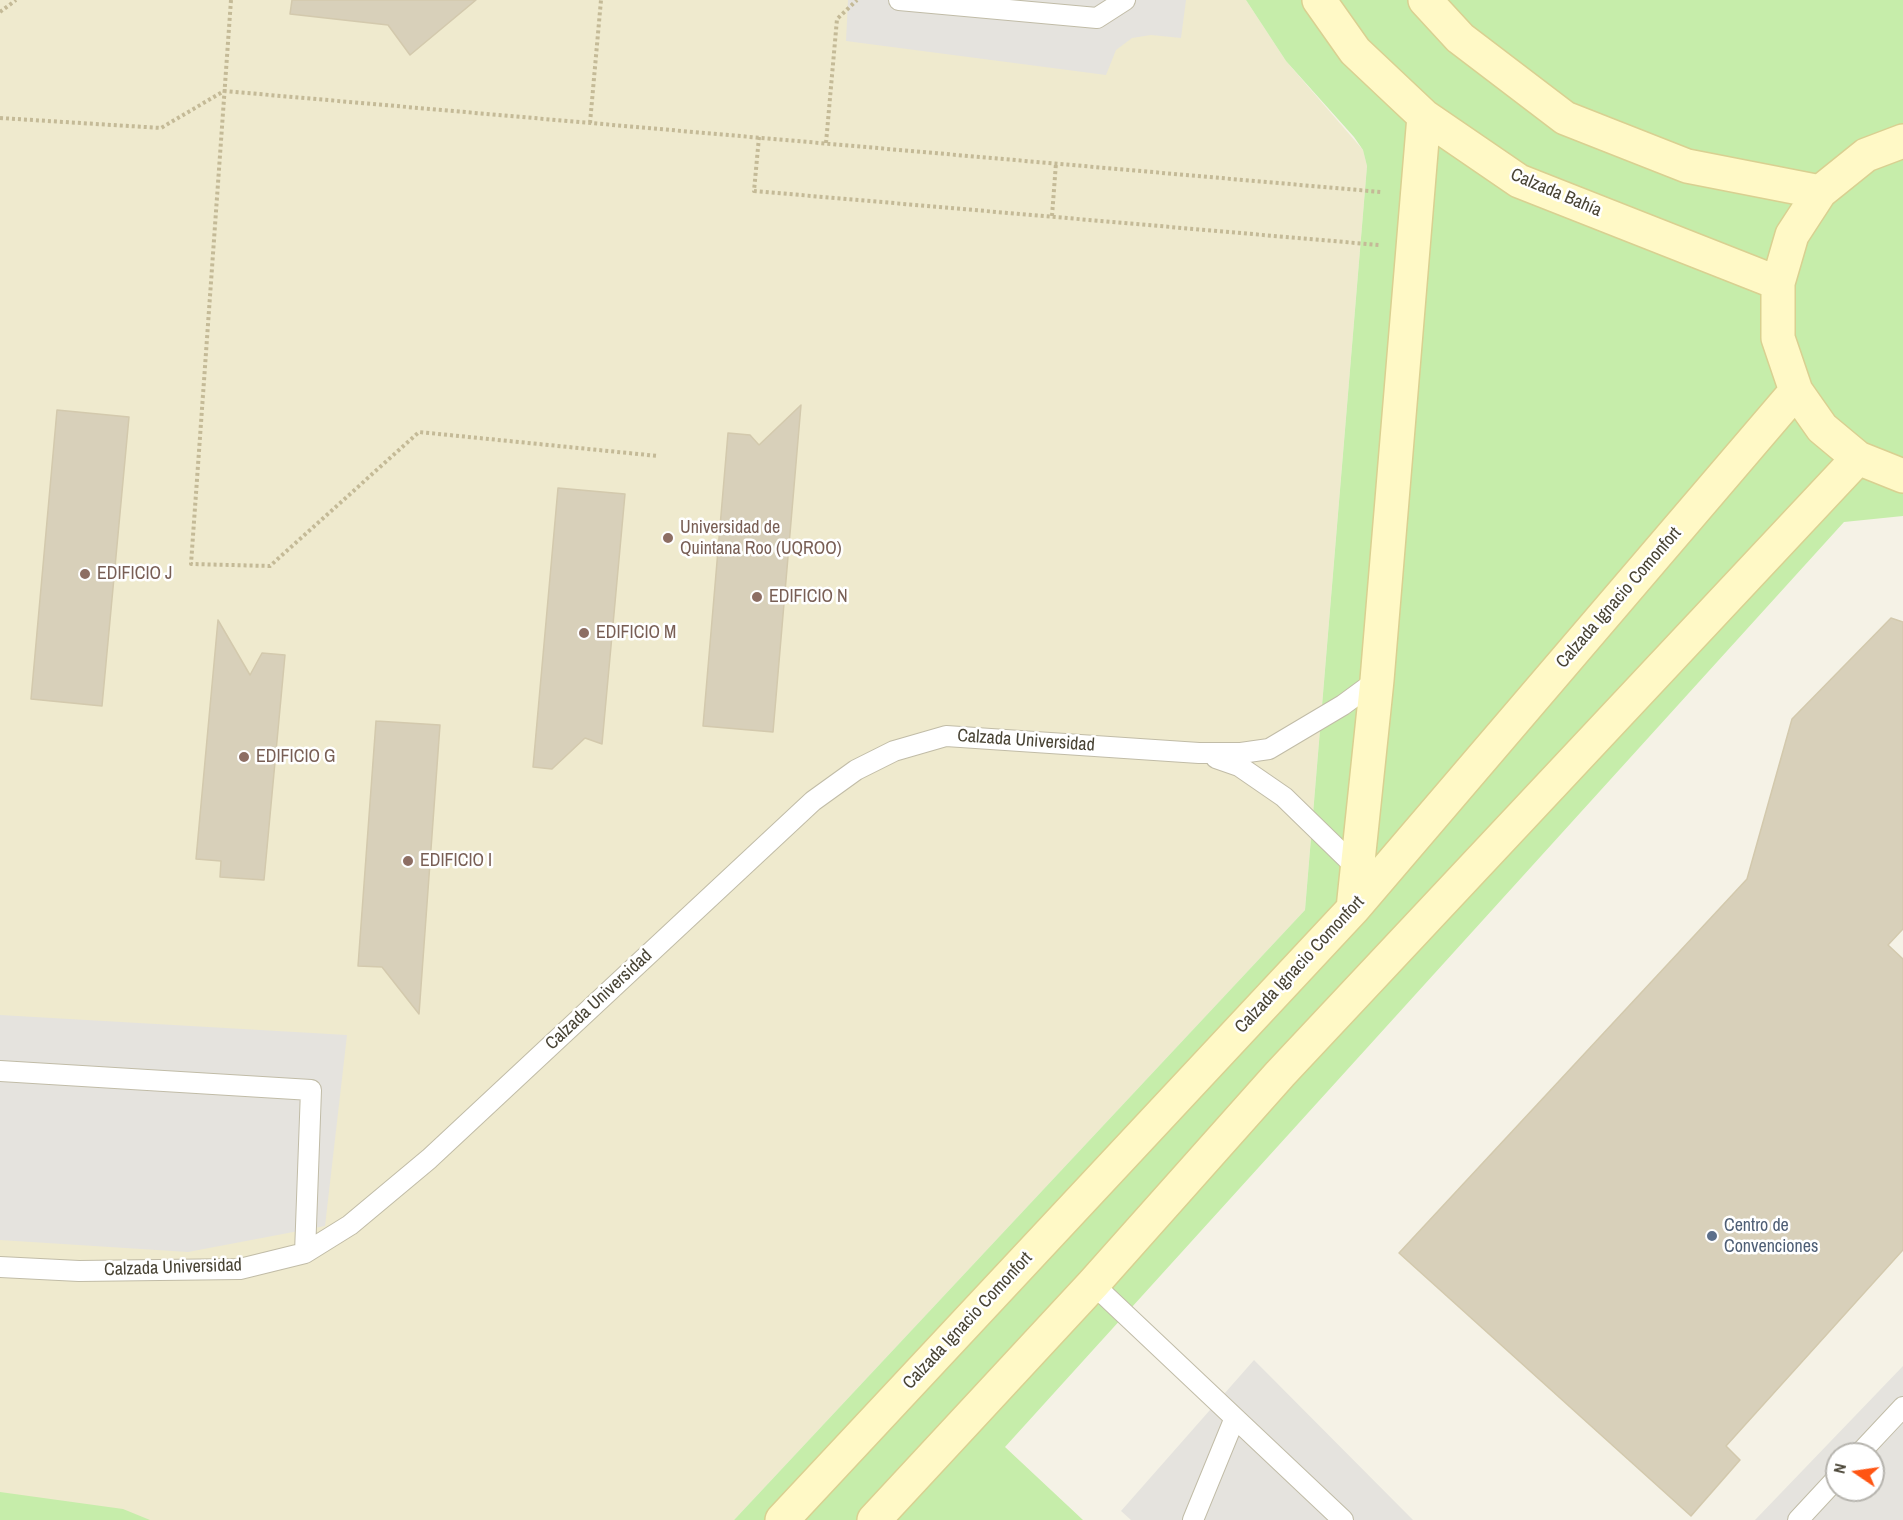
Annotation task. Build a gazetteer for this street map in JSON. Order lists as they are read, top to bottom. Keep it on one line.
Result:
{"streets":{"main road":["Calzada Bahía","Calzada Ignacio Comonfort"],"lane":["Calzada Universidad"]},"places":["Universidad de Quintana Roo (UQROO)","EDIFICIO J","EDIFICIO N","EDIFICIO M","EDIFICIO G","EDIFICIO I","Centro de Convenciones"],"north":"left"}
